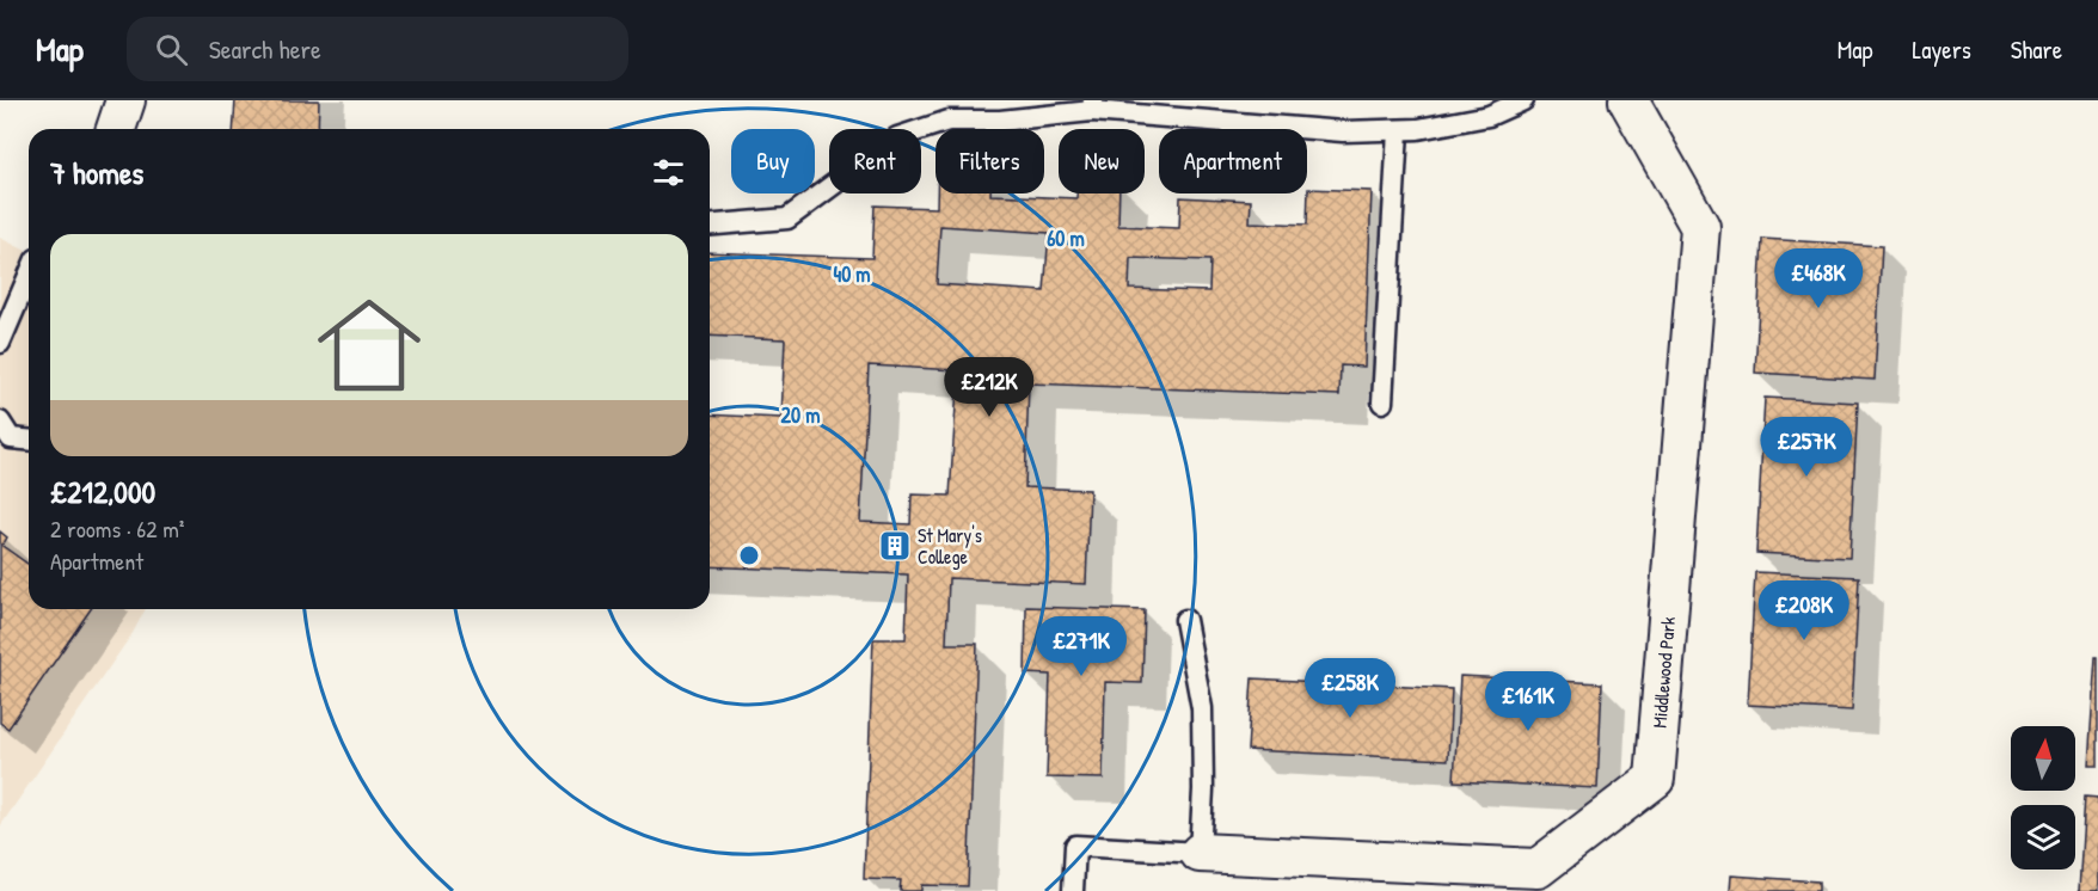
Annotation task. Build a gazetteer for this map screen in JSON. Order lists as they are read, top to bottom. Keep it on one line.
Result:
{"streets":{"street":["Middlewood Park"]},"places":{"building":["St Mary's College"]},"north":"top","page":{"header":"Map","search":"Search here","nav":["Map","Layers","Share"],"chip":["Buy","Rent","Filters","New","Apartment"],"heading":"7 homes","list":[{"name":"£212,000","note":"2 rooms · 62 m² · Apartment"}],"price":["£468K","£212K","£257K","£208K","£271K","£258K","£161K"]},"rings":["60 m","40 m","20 m"]}
